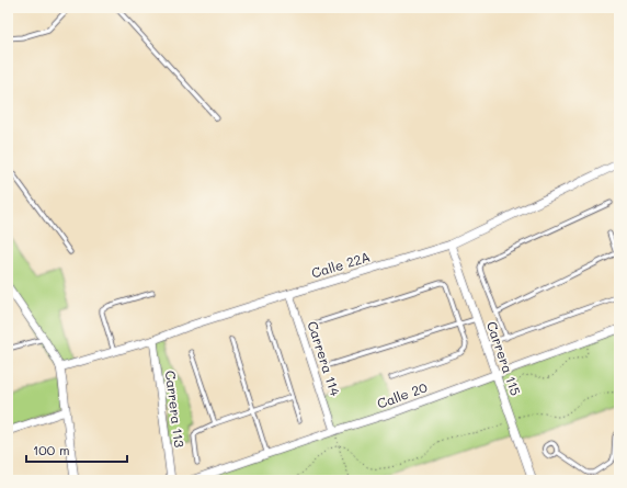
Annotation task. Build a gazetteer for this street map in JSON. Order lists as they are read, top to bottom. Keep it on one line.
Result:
{"streets":{"street":["Calle 22A","Carrera 114","Carrera 115","Calle 20","Carrera 113"]},"crossings":[["Calle 22A","Carrera 114"],["Calle 22A","Carrera 115"],["Calle 22A","Carrera 113"],["Carrera 114","Calle 20"],["Carrera 115","Calle 20"]],"scale_bar":"100 m"}
